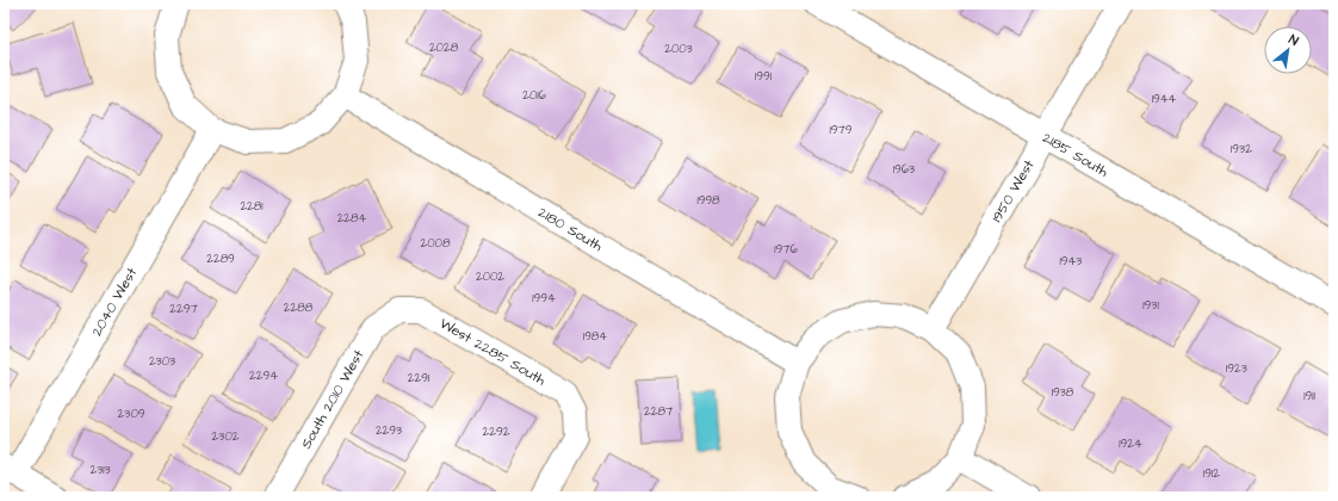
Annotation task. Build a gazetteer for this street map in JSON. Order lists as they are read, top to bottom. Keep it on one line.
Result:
{"streets":{"street":["2185 South","1950 West","2180 South","2040 West","West 2285 South","South 2010 West"]},"crossings":[["2185 South","1950 West"],["West 2285 South","South 2010 West"]],"house_numbers":["2028","2003","1991","2016","1944","1979","1932","1963","1998","2281","2284","2008","1976","2289","1943","2002","1994","1931","2288","2297","1984","2303","1923","2294","2291","1938","1911","2287","2309","2293","2292","2302","1924","2313","1912"],"north":"top right"}
